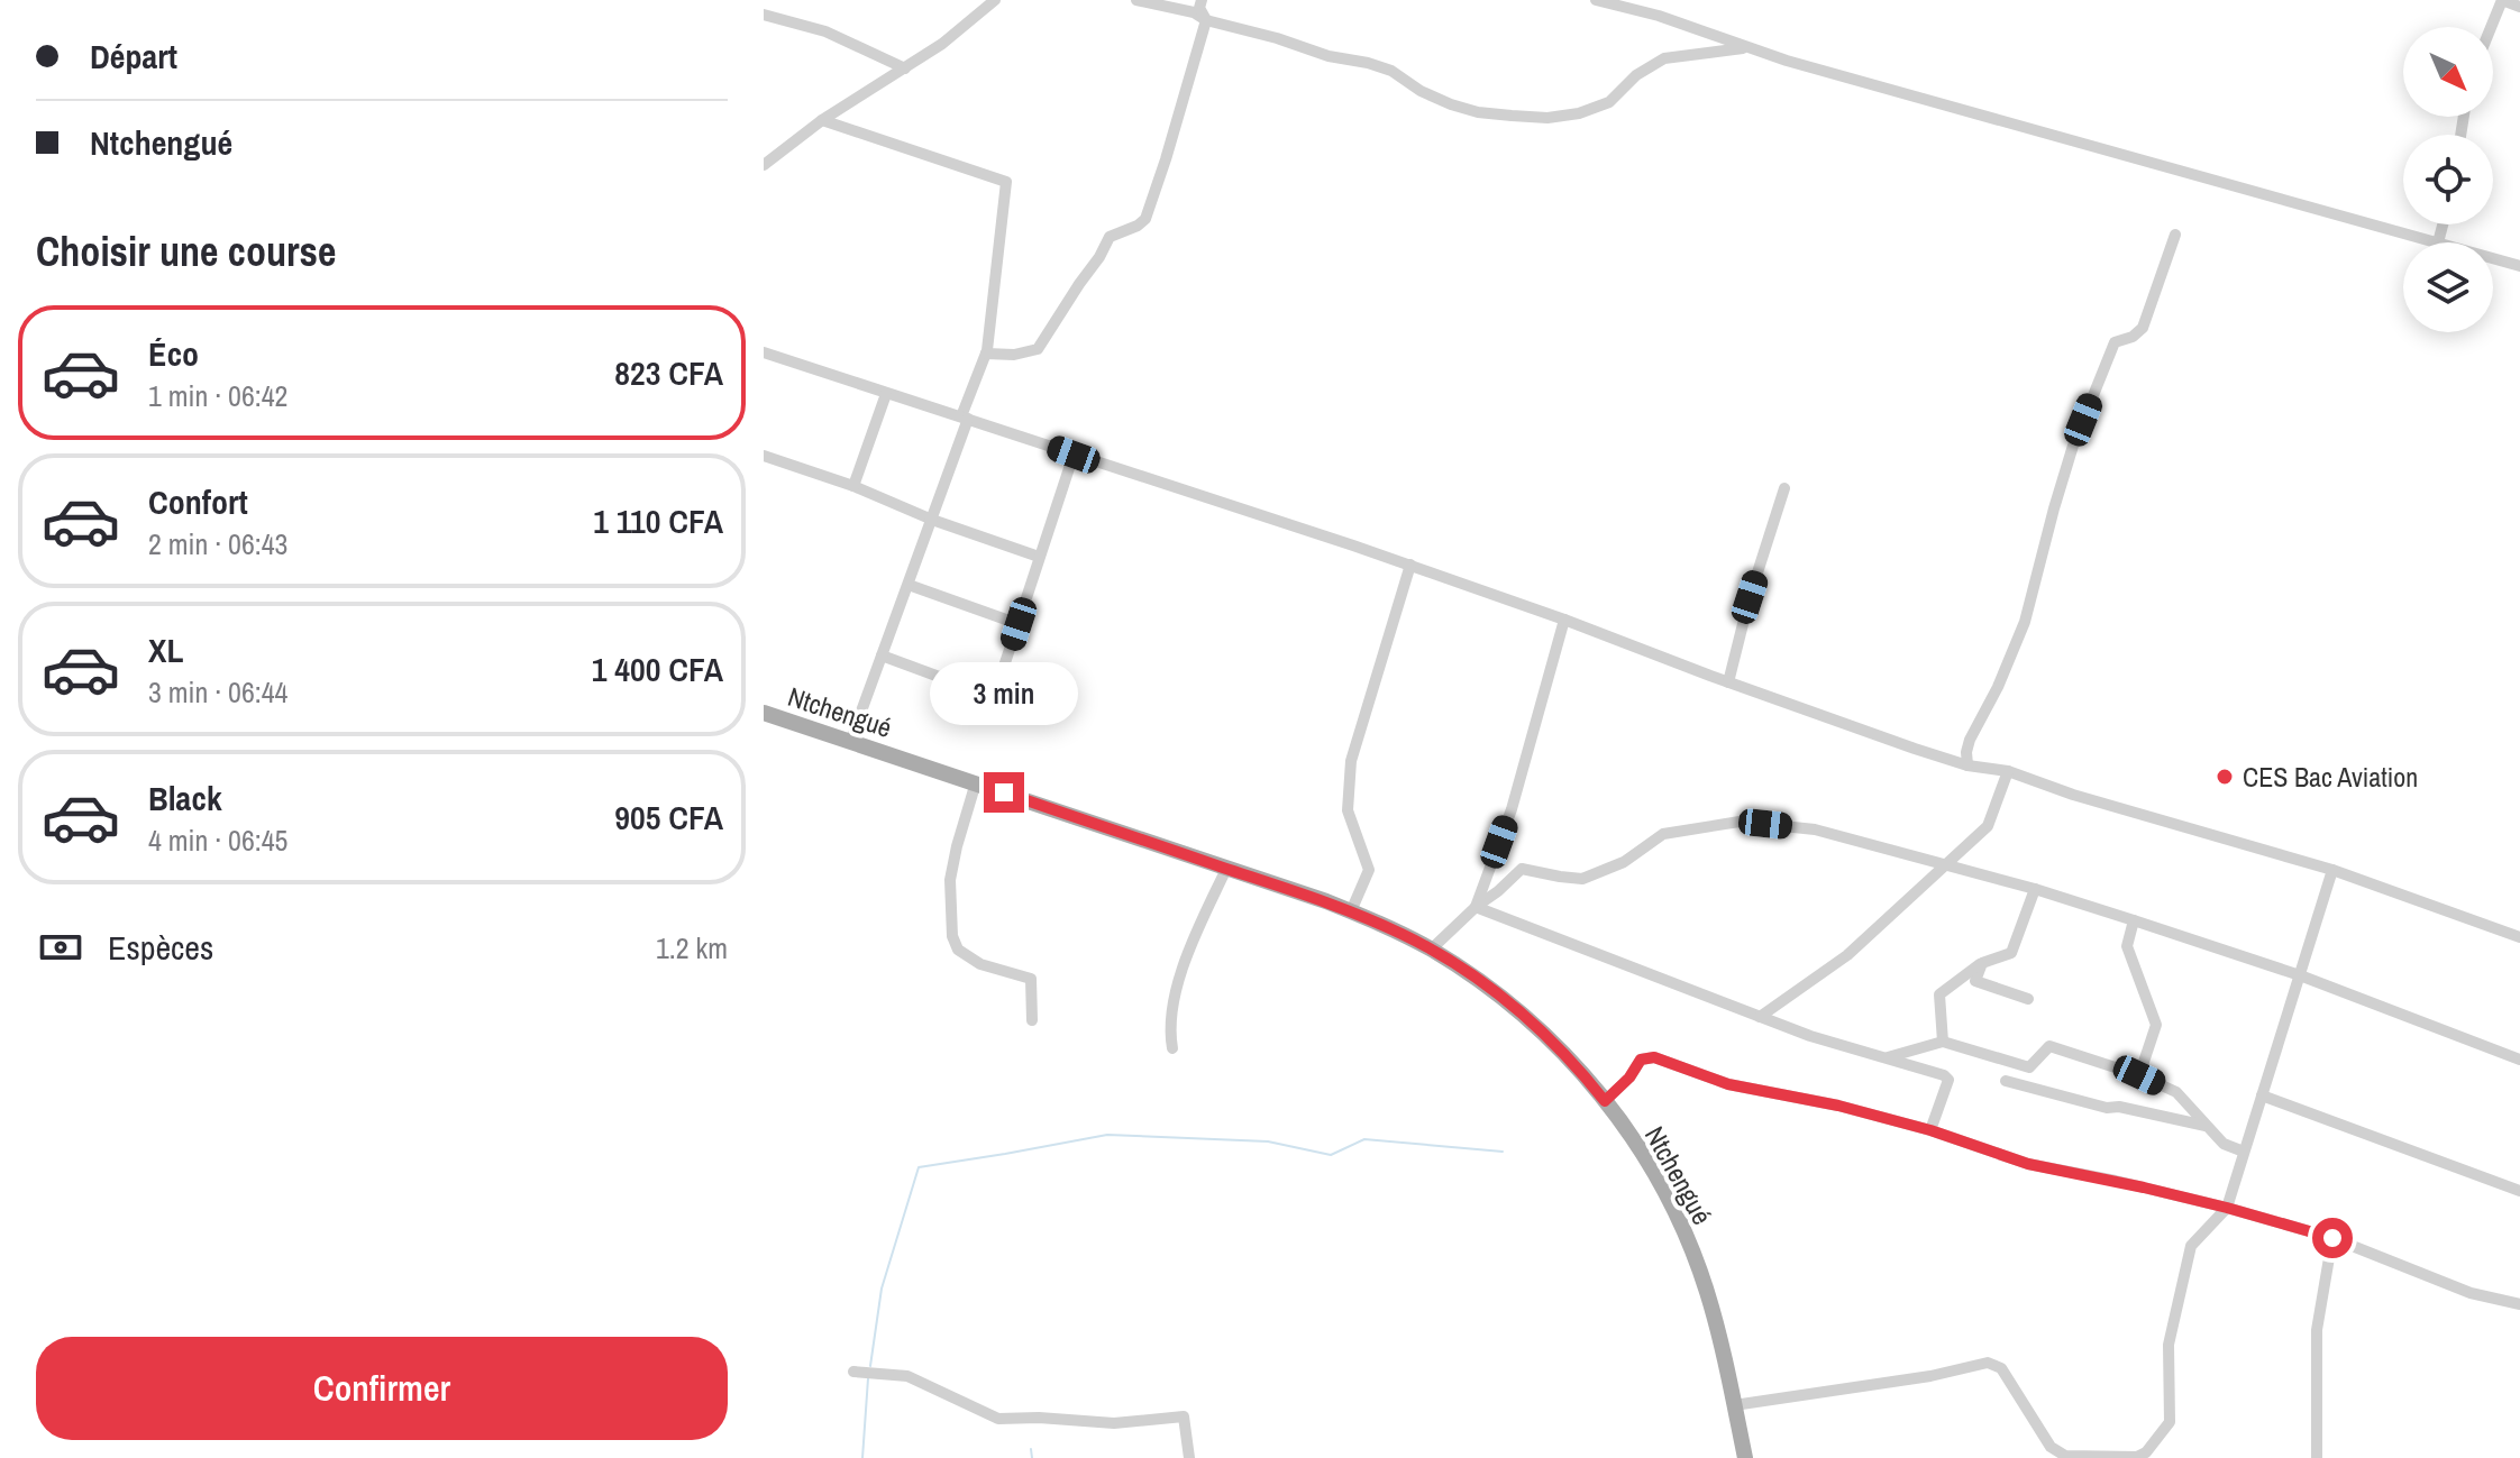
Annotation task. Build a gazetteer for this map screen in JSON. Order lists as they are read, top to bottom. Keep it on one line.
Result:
{"streets":{"main road":["Ntchengué"]},"places":["CES Bac Aviation"],"north":"bottom right","page":{"banner":["Départ","Ntchengué"],"heading":"Choisir une course","list":[{"name":"Éco","note":"1 min · 06:42","value":"823 CFA"},{"name":"Confort","note":"2 min · 06:43","value":"1 110 CFA"},{"name":"XL","note":"3 min · 06:44","value":"1 400 CFA"},{"name":"Black","note":"4 min · 06:45","value":"905 CFA"}],"bubble":"3 min","pay":["Espèces","1.2 km"],"buttons":"Confirmer"}}
